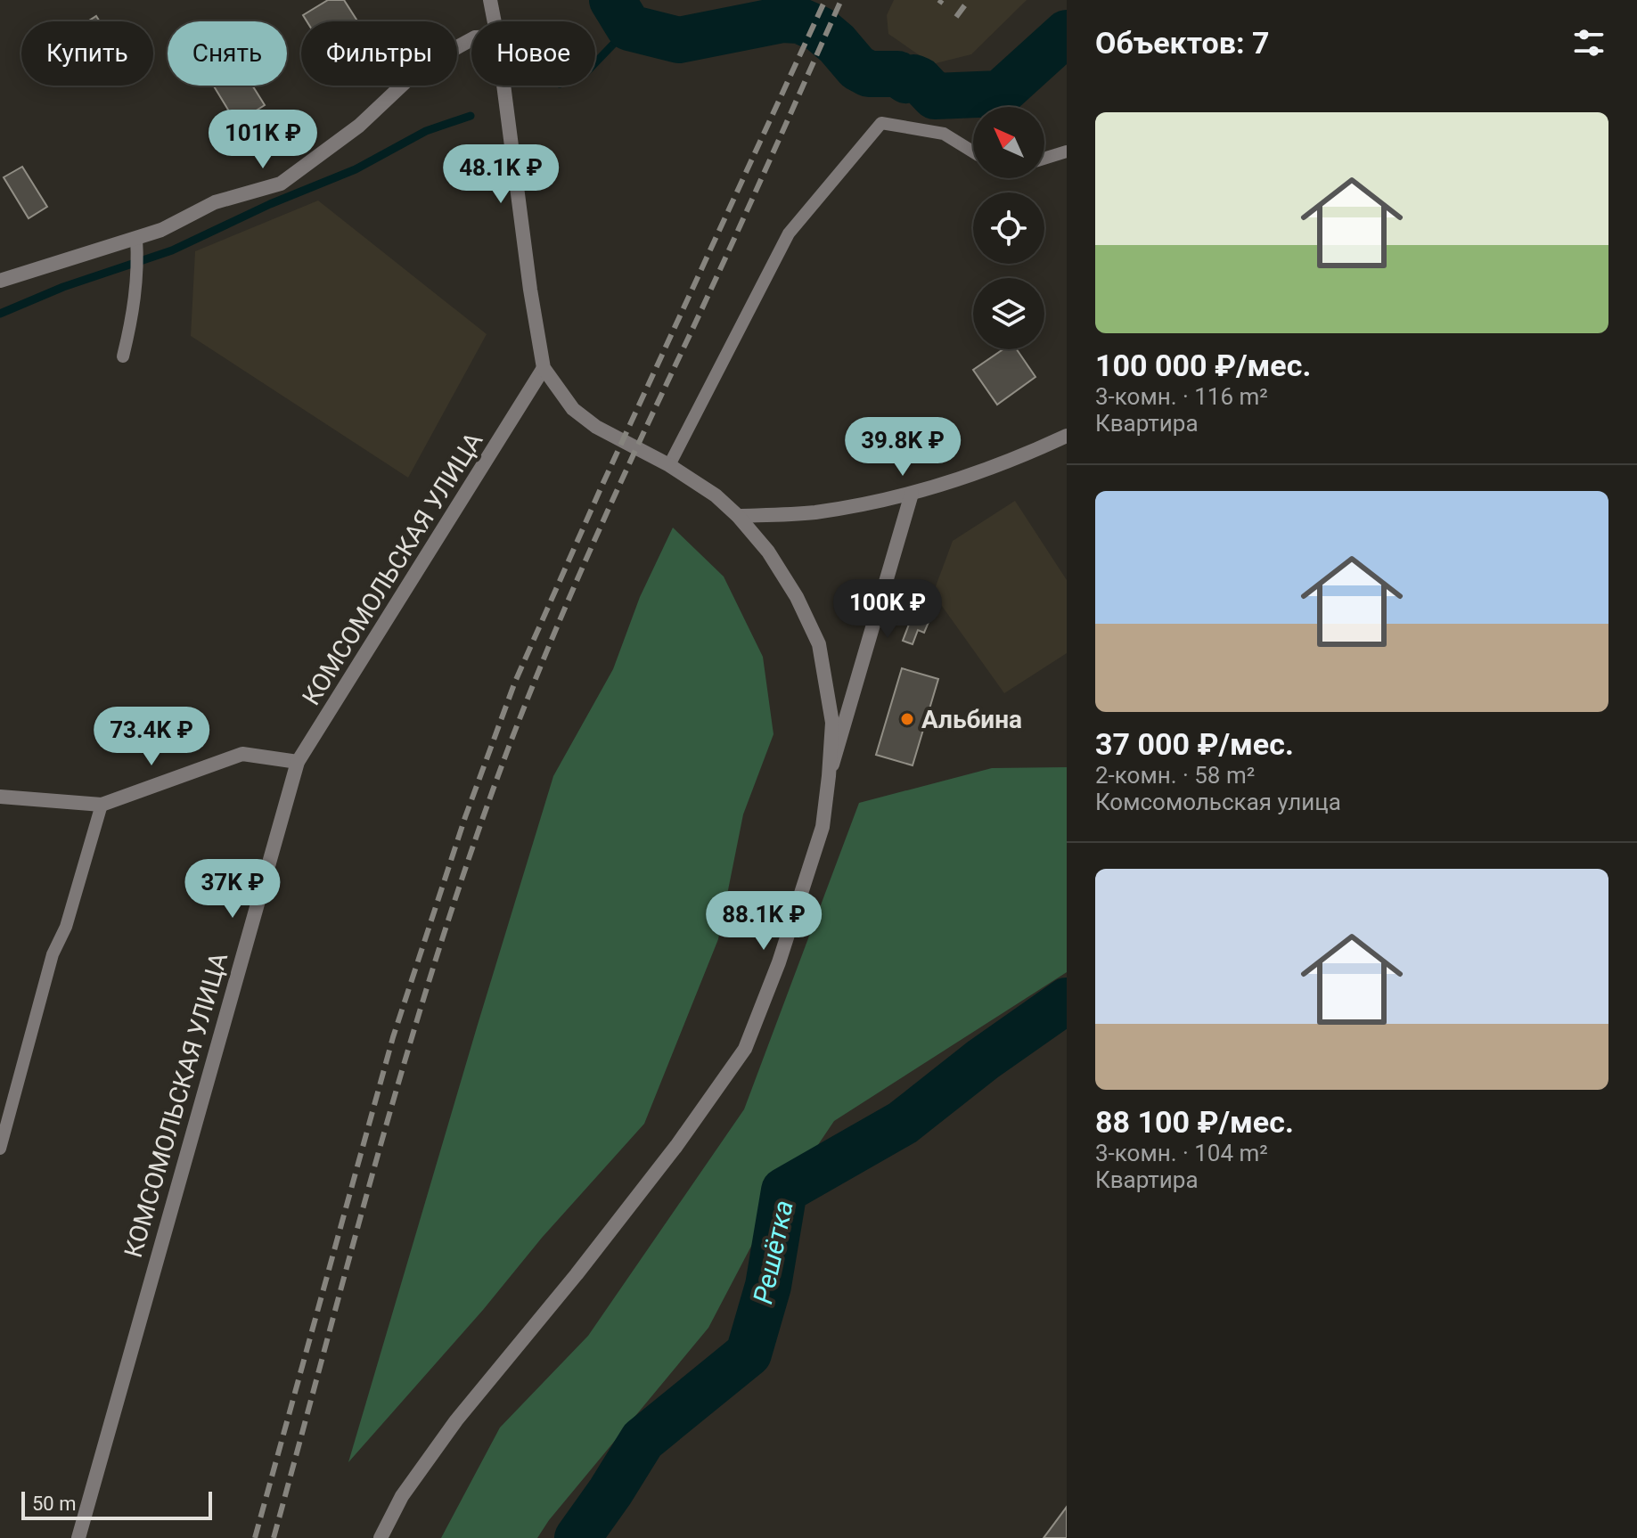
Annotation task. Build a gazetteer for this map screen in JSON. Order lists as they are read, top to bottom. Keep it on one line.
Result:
{"streets":{"street":["КОМСОМОЛЬСКАЯ УЛИЦА"]},"water":["Решётка"],"places":["Альбина"],"scale_bar":"50 m","north":"top left","page":{"heading":"Объектов: 7","chip":["Купить","Снять","Фильтры","Новое"],"list":[{"name":"100 000 ₽/мес.","note":"3-комн. · 116 m² · Квартира"},{"name":"37 000 ₽/мес.","note":"2-комн. · 58 m² · Комсомольская улица"},{"name":"88 100 ₽/мес.","note":"3-комн. · 104 m² · Квартира"}],"price":["101K ₽","48.1K ₽","39.8K ₽","100K ₽","73.4K ₽","37K ₽","88.1K ₽"],"scale":"50 m"}}
